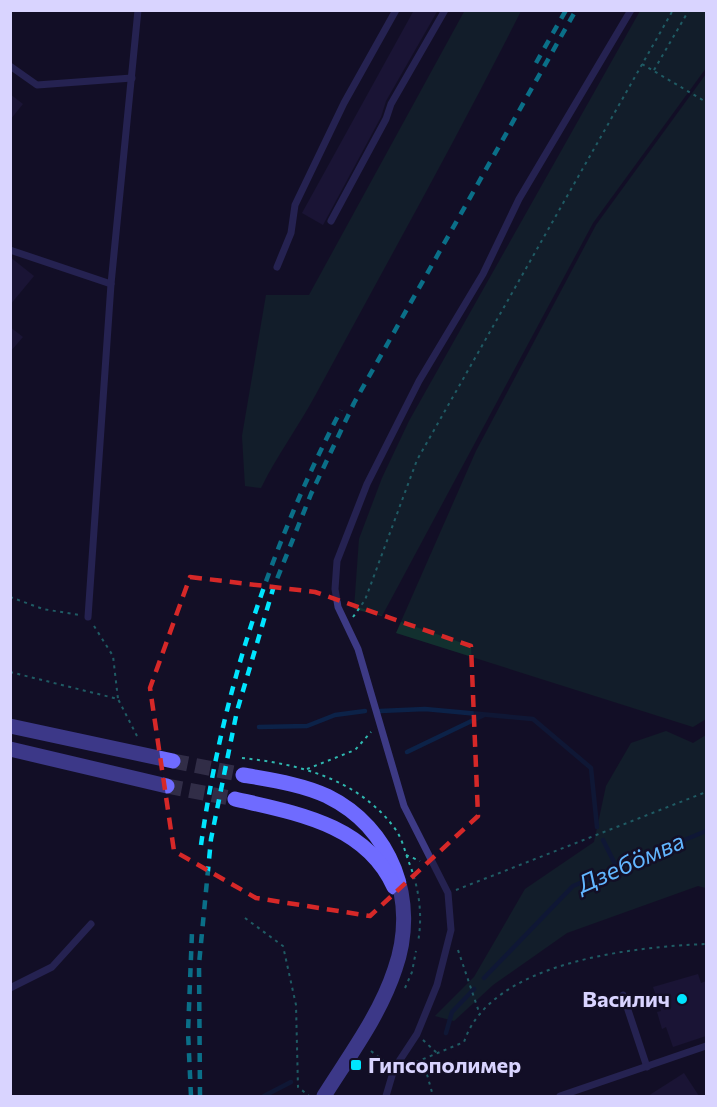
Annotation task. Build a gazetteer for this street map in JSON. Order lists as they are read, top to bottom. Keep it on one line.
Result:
{"water":["Дзебӧмва"],"places":{"other":["Василич"],"transit":["Гипсополимер"]}}
